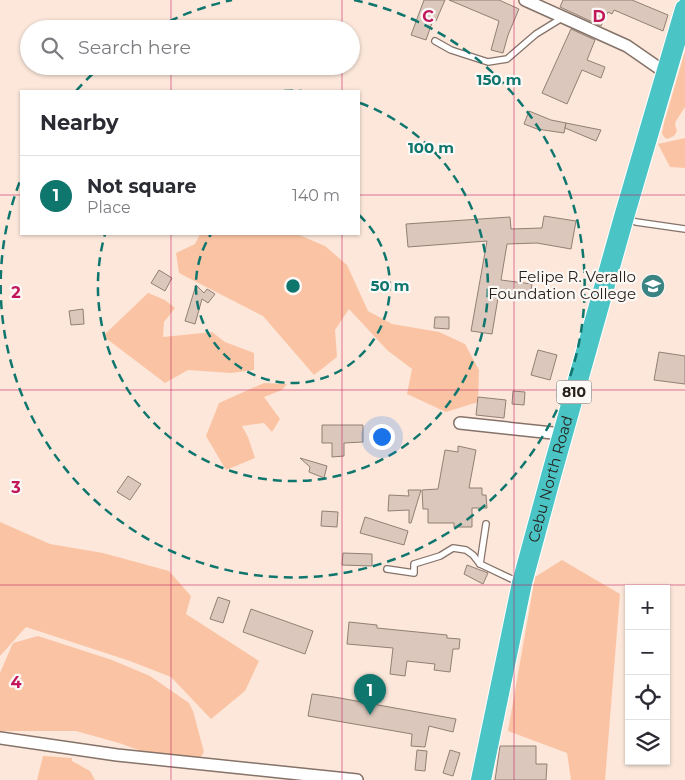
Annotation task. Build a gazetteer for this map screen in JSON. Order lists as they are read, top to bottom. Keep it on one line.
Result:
{"streets":{"highway":["810","Cebu North Road"]},"places":{"school or university":["Felipe R. Verallo Foundation College"]},"page":{"search":"Search here","heading":"Nearby","list":[{"mark":"1","name":"Not square","note":"Place","value":"140 m"}],"map_buttons":["+","−"],"pins":"1"},"grid":{"columns":["C","D"],"rows":["2","3","4"]},"rings":["150 m","100 m","50 m"]}
